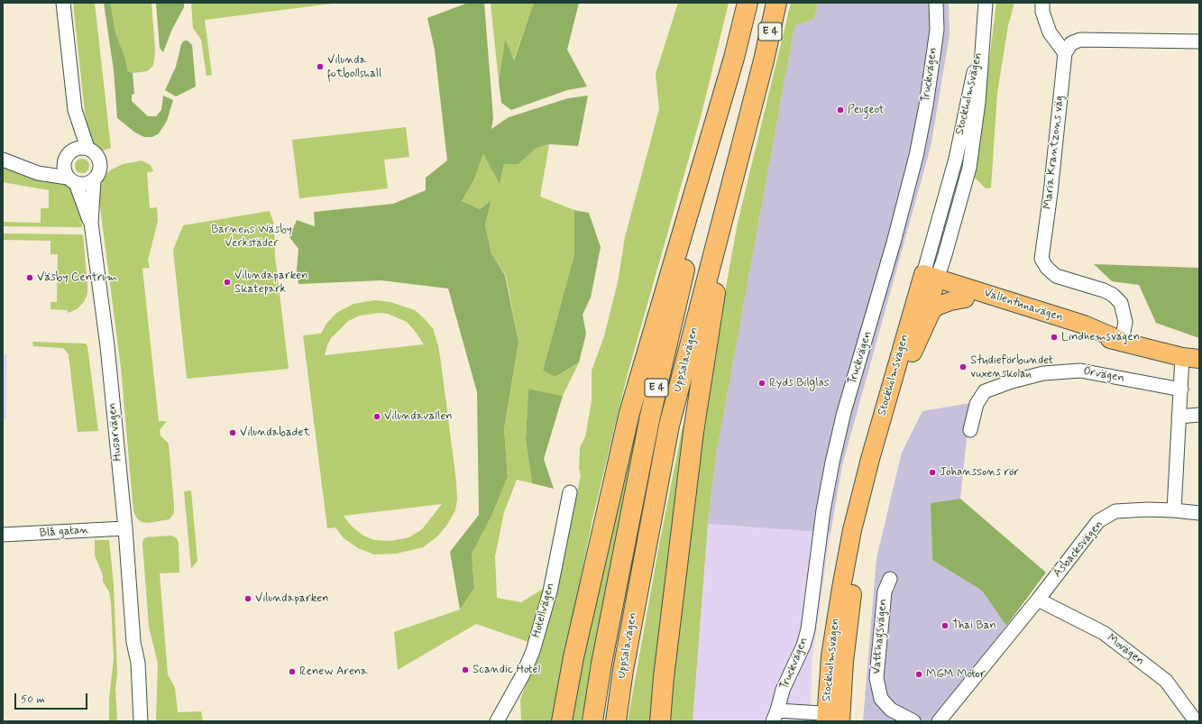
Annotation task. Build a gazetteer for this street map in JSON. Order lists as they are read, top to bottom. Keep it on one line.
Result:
{"streets":{"highway":["E 4","Uppsalavägen"],"main road":["Stockholmsvägen","Vallentunavägen"],"street":["Truckvägen","Maria Krantzons väg","Örvägen","Husarvägen","Blå gatan","Åsbacksvägen","Hotellvägen","Vatthagsvägen","Movägen"]},"crossings":[["E 4","Uppsalavägen"],["Truckvägen","Stockholmsvägen"],["Stockholmsvägen","Vallentunavägen"],["Maria Krantzons väg","Vallentunavägen"],["Husarvägen","Blå gatan"],["Åsbacksvägen","Movägen"]],"parks":["Barnens Wäsby Verkstäder"],"places":["Vilunda fotbollshall","Peugeot","Väsby Centrum","Vilundaparken Skatepark","Lindhemsvägen","Studieförbundet vuxenskolan","Ryds Bilglas","Vilundavallen","Vilundabadet","Johanssons rör","Vilundaparken","Thai Ban","Scandic Hotel","Renew Arena","MGM Motor"],"scale_bar":"50 m"}
